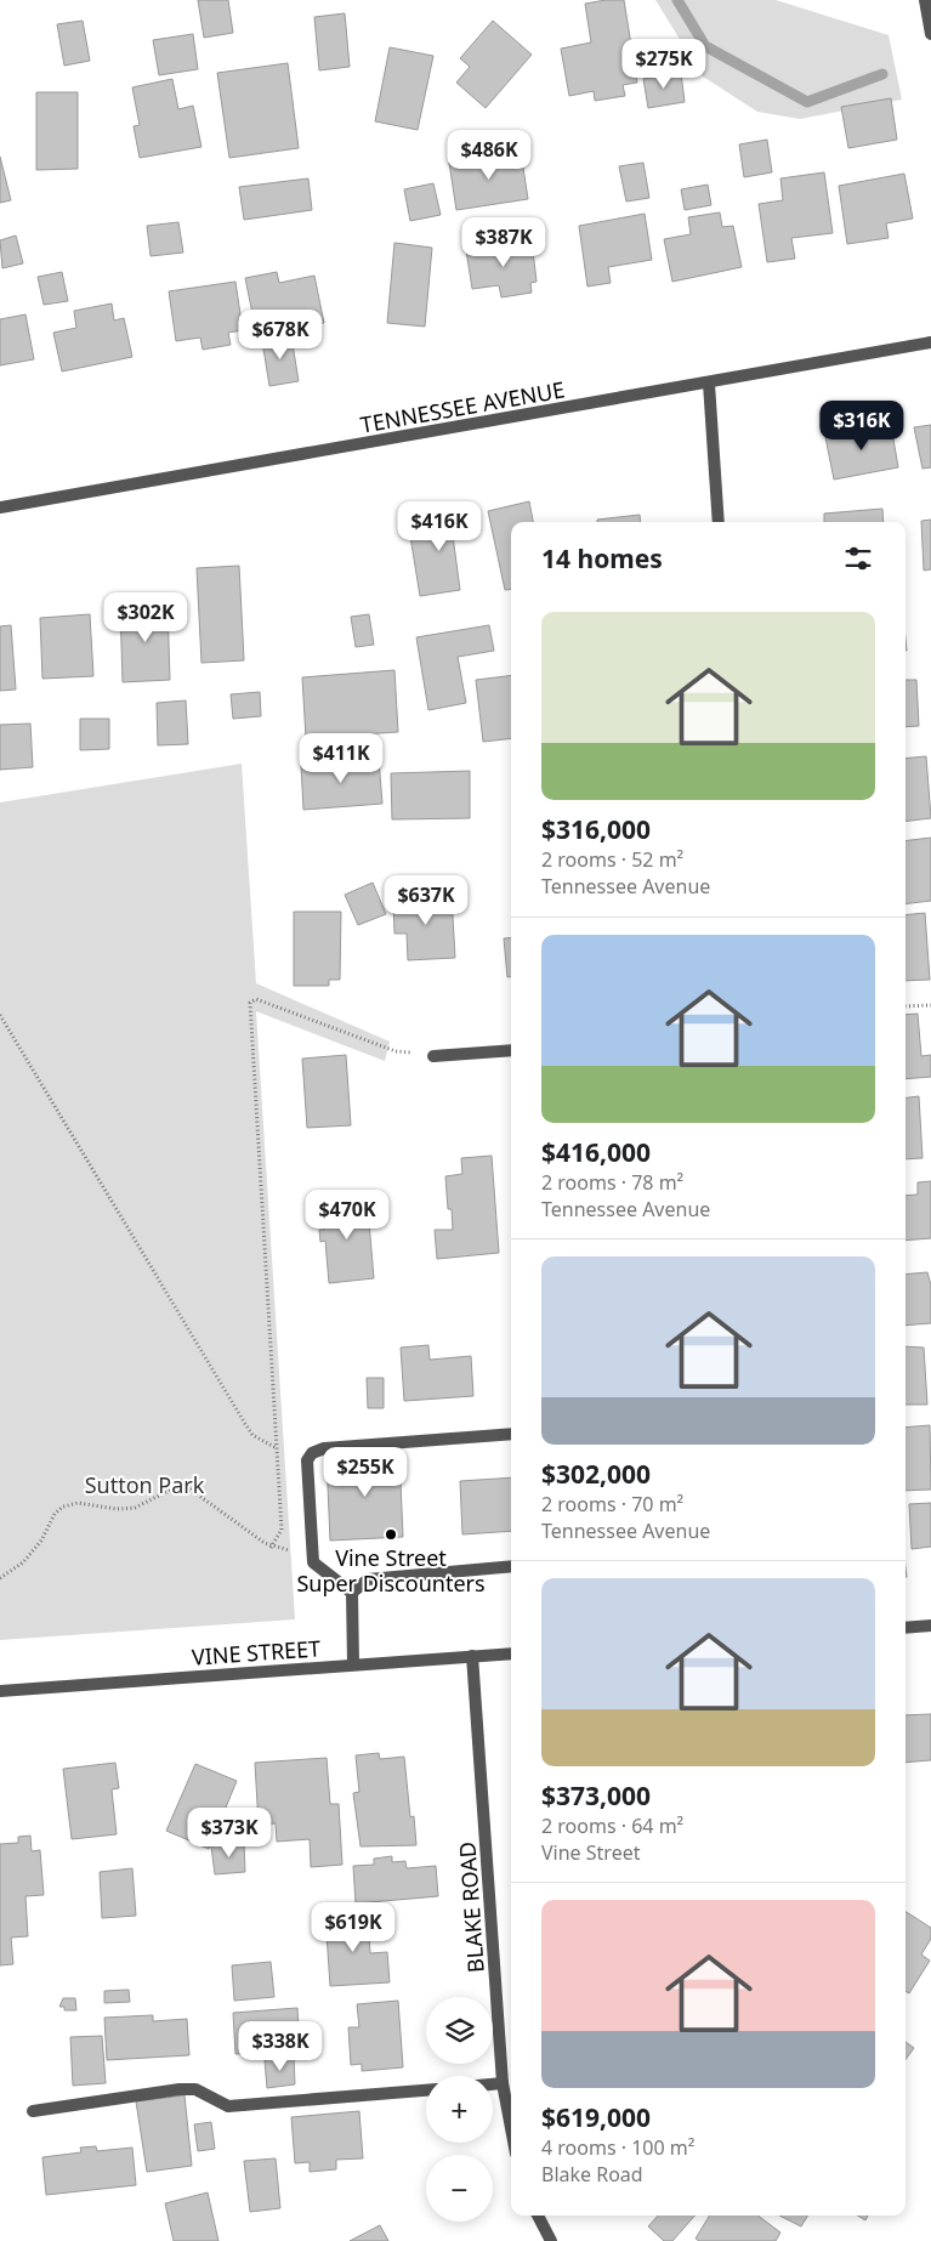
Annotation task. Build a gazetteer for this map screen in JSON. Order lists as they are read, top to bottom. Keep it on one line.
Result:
{"streets":{"street":["TENNESSEE AVENUE","VINE STREET","BLAKE ROAD"]},"crossings":[["VINE STREET","BLAKE ROAD"]],"parks":["Sutton Park"],"places":["Vine Street Super Discounters"],"page":{"price":["$275K","$486K","$387K","$678K","$316K","$416K","$302K","$411K","$637K","$470K","$255K","$373K","$619K","$338K"],"heading":"14 homes","list":[{"name":"$316,000","note":"2 rooms · 52 m² · Tennessee Avenue"},{"name":"$416,000","note":"2 rooms · 78 m² · Tennessee Avenue"},{"name":"$302,000","note":"2 rooms · 70 m² · Tennessee Avenue"},{"name":"$373,000","note":"2 rooms · 64 m² · Vine Street"},{"name":"$619,000","note":"4 rooms · 100 m² · Blake Road"}],"map_buttons":["+","−"]}}
